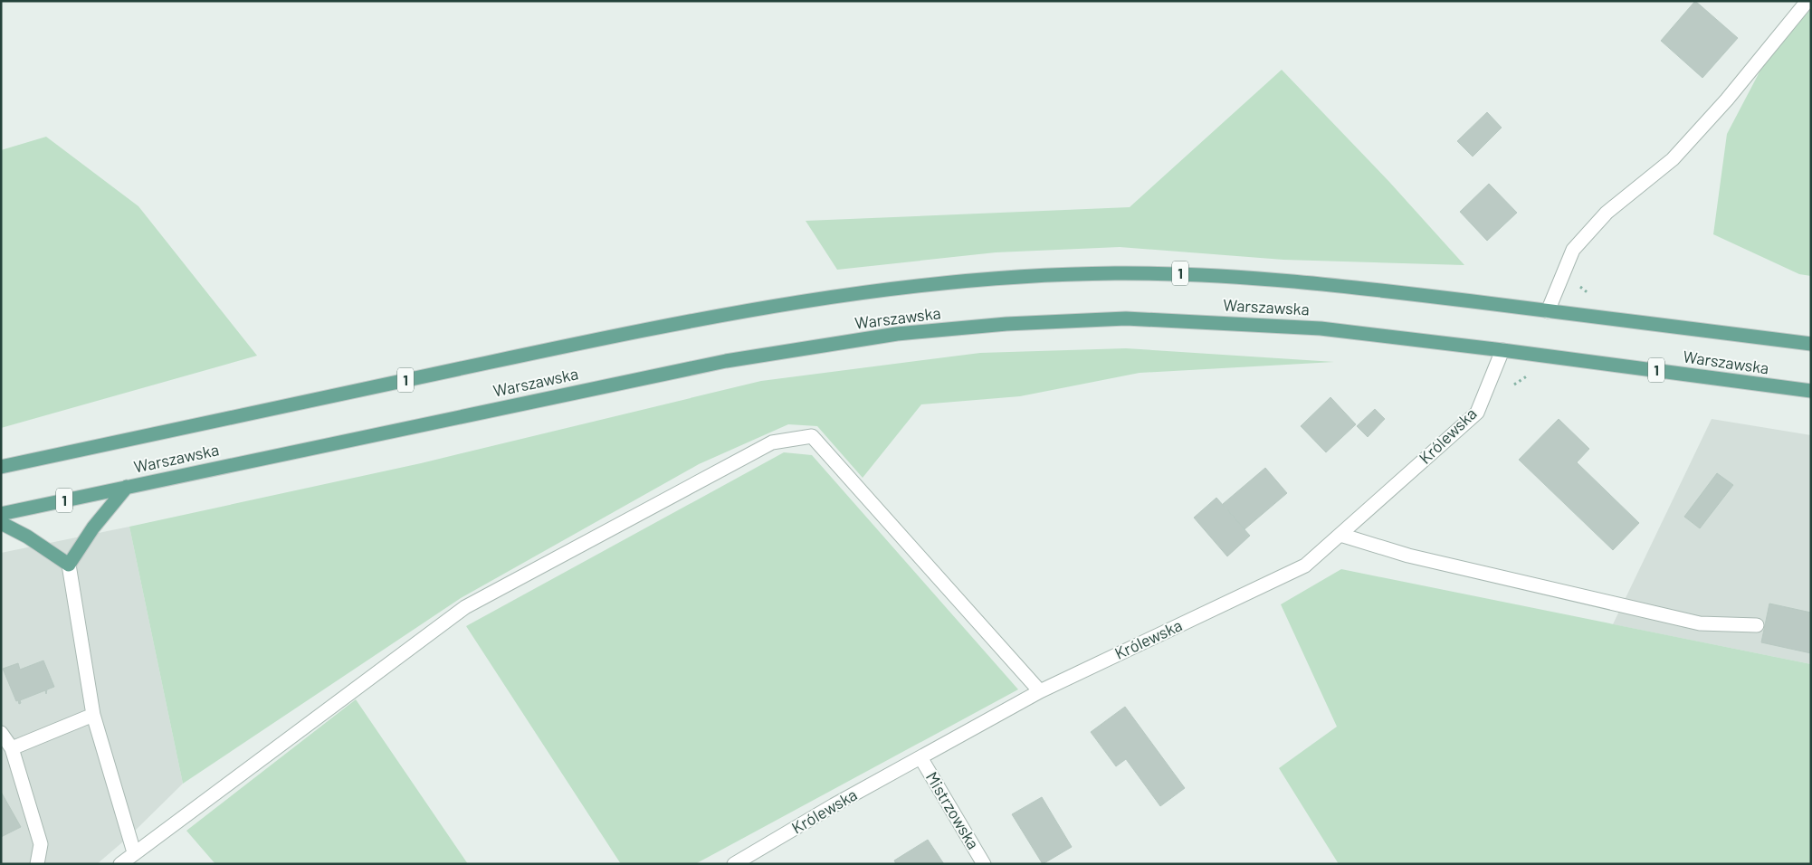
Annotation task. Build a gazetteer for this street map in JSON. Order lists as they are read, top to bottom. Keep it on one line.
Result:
{"streets":{"main road":["1","Warszawska"],"street":["Królewska","Mistrzowska"]},"crossings":[["Warszawska","Królewska"],["Królewska","Mistrzowska"]]}
